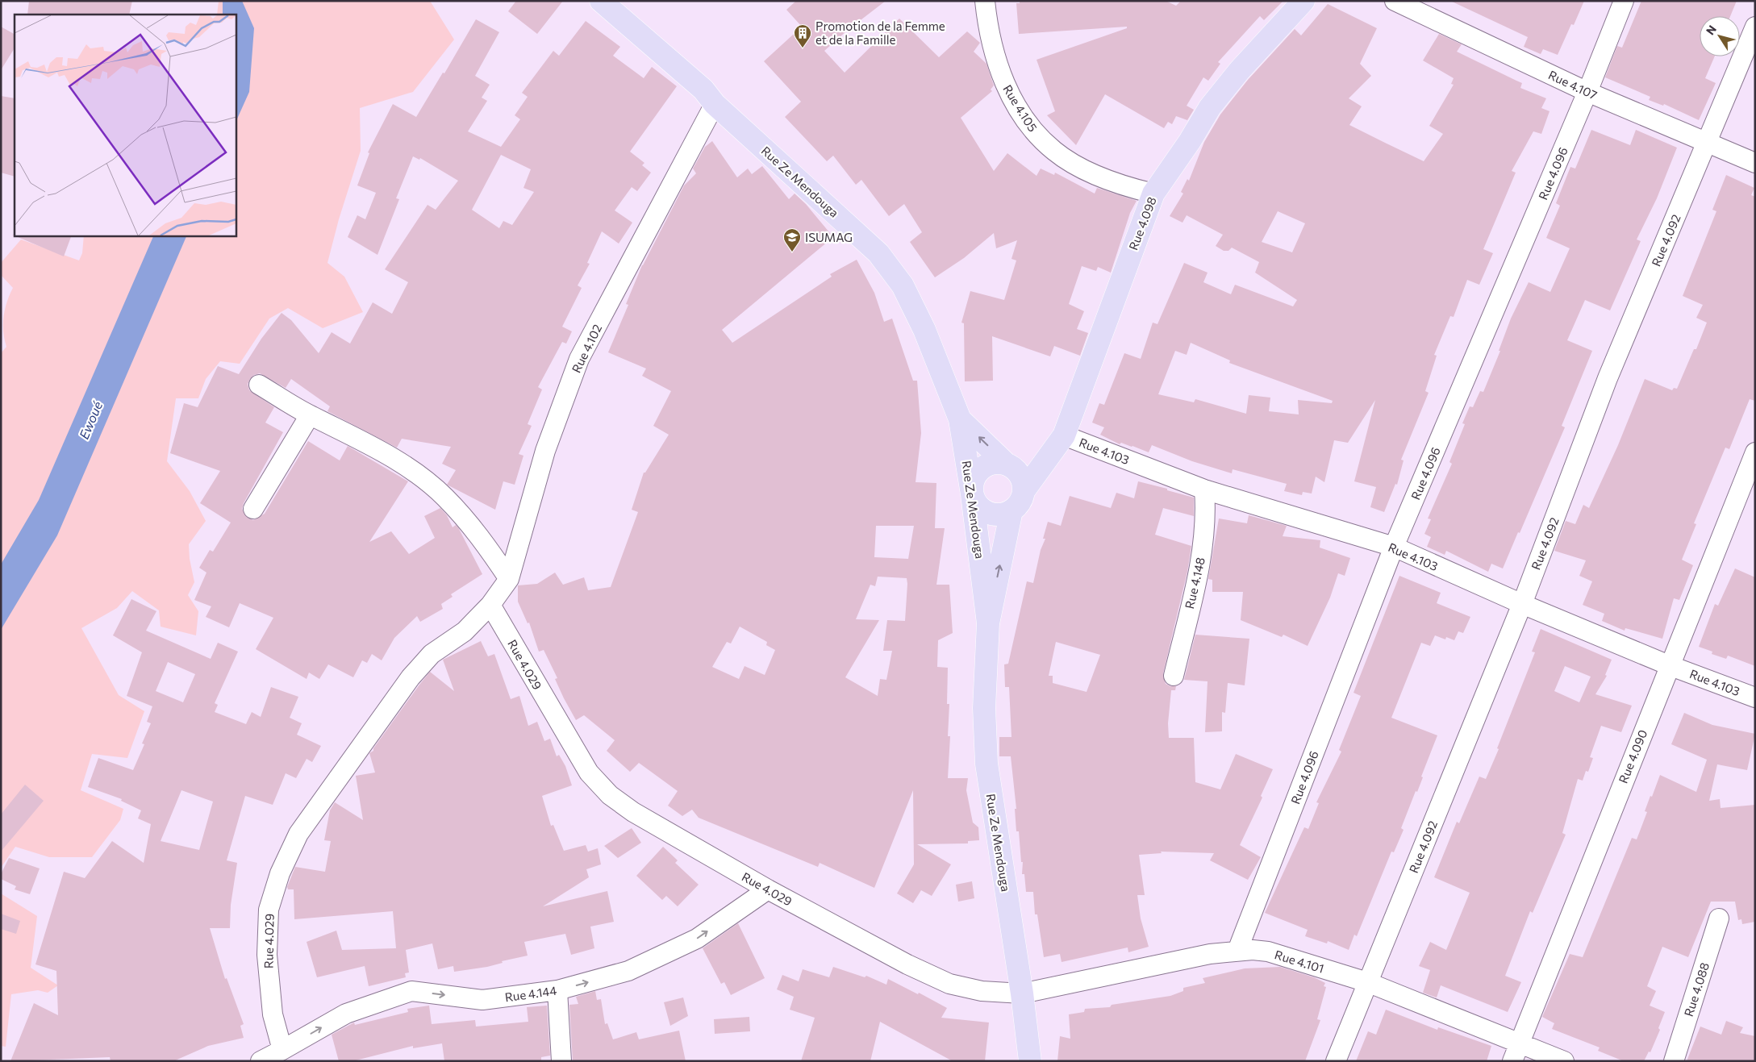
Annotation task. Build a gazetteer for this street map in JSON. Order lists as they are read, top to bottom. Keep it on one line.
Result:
{"streets":{"main road":["Rue Ze Mendouga","Rue 4.098"],"street":["Rue 4.107","Rue 4.105","Rue 4.096","Rue 4.092","Rue 4.102","Rue 4.103","Rue 4.148","Rue 4.029","Rue 4.090","Rue 4.101","Rue 4.088","Rue 4.144"]},"crossings":[["Rue 4.107","Rue 4.096"],["Rue 4.107","Rue 4.092"],["Rue 4.105","Rue 4.098"],["Rue 4.096","Rue 4.103"],["Rue 4.096","Rue 4.101"],["Rue Ze Mendouga","Rue 4.098"],["Rue Ze Mendouga","Rue 4.102"],["Rue Ze Mendouga","Rue 4.029"],["Rue Ze Mendouga","Rue 4.101"],["Rue 4.098","Rue 4.103"],["Rue 4.092","Rue 4.103"],["Rue 4.092","Rue 4.101"],["Rue 4.102","Rue 4.029"],["Rue 4.103","Rue 4.148"],["Rue 4.103","Rue 4.090"],["Rue 4.029","Rue 4.101"],["Rue 4.029","Rue 4.144"],["Rue 4.090","Rue 4.101"]],"one_way":["Rue 4.144"],"water":["Ewoué"],"places":{"building":["Promotion de la Femme et de la Famille"],"school or university":["ISUMAG"]},"north":"top left"}
